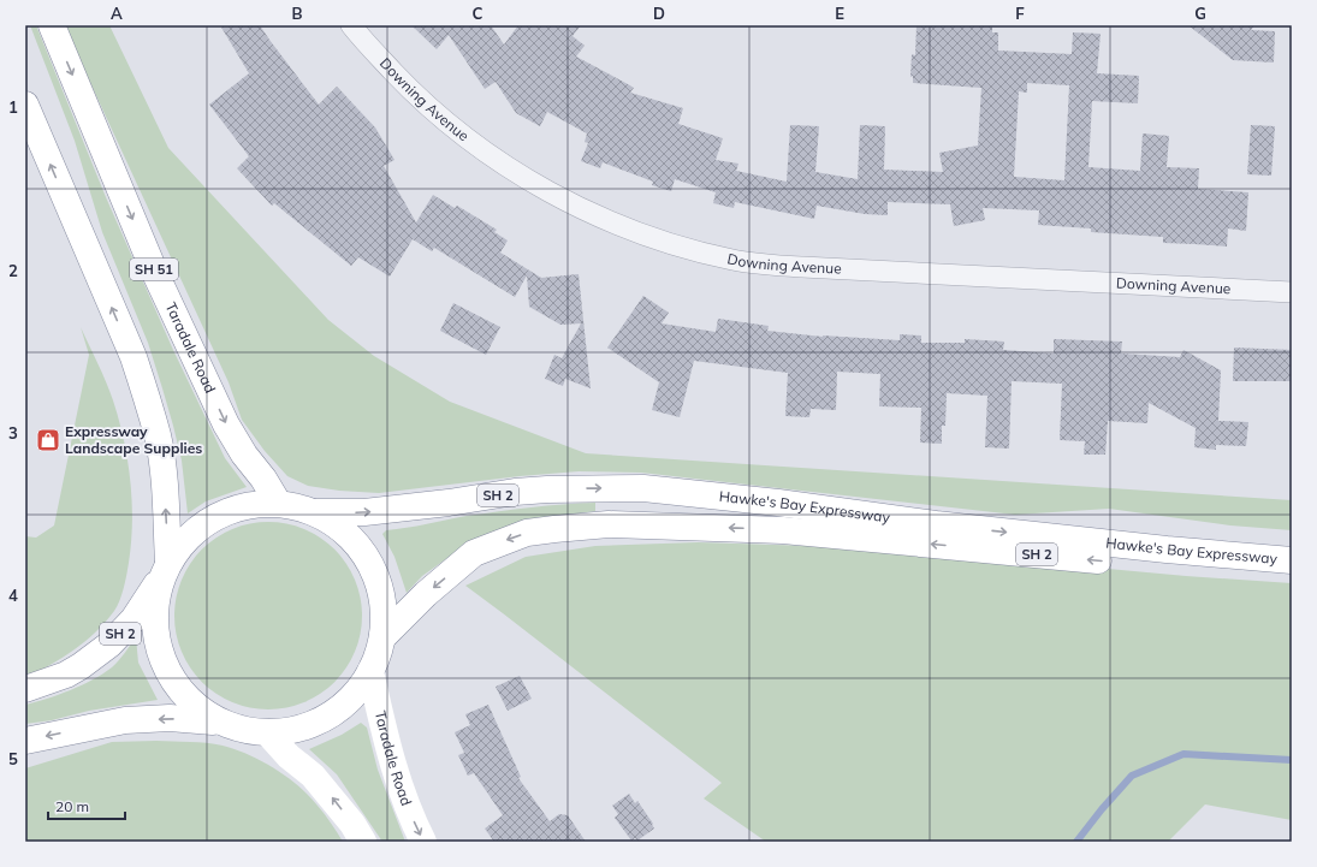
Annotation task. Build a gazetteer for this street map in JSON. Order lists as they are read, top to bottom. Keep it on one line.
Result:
{"streets":{"main road":["SH 51","Taradale Road","SH 2","Hawke's Bay Expressway"],"street":["Downing Avenue"]},"crossings":[["Taradale Road","SH 2"],["SH 2","Hawke's Bay Expressway"]],"places":{"shop":["Expressway Landscape Supplies"]},"scale_bar":"20 m","grid":{"columns":["A","B","C","D","E","F","G"],"rows":["1","2","3","4","5"]}}
